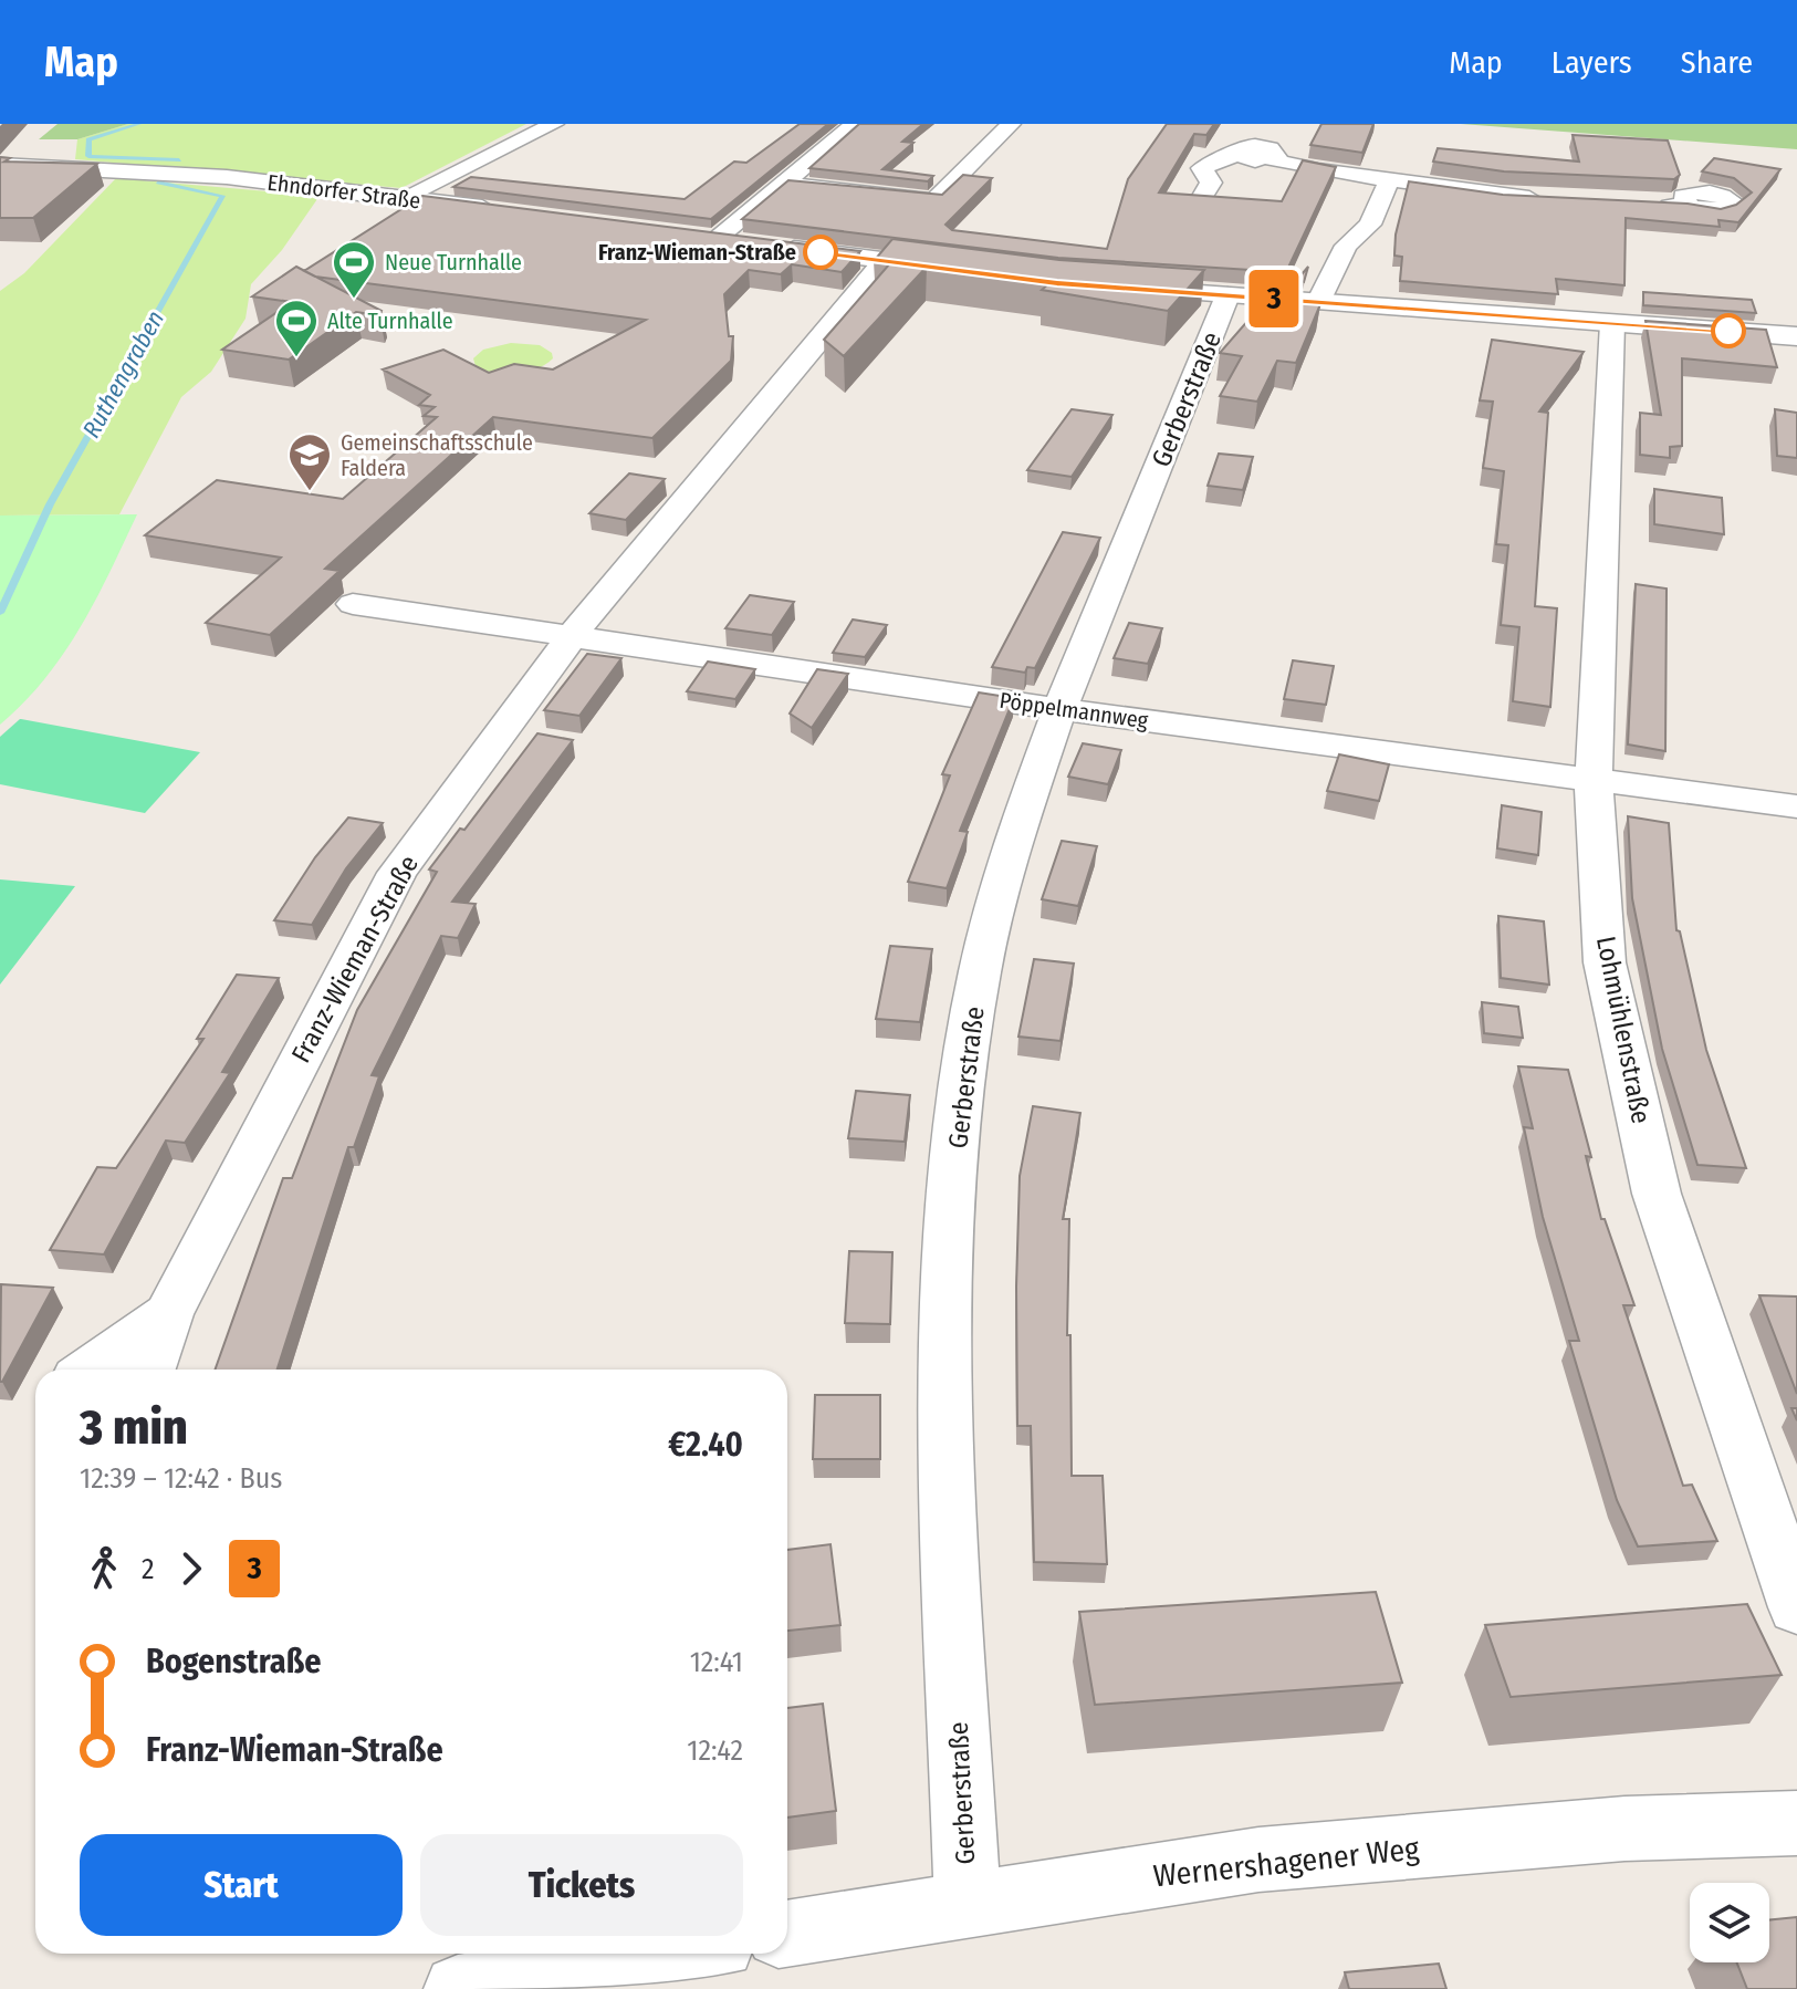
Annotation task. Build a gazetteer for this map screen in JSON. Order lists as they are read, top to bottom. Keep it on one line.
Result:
{"streets":{"street":["Ehndorfer Straße","Gerberstraße","Pöppelmannweg","Franz-Wieman-Straße","Lohmühlenstraße","Wernershagener Weg"]},"crossings":[["Gerberstraße","Pöppelmannweg"],["Gerberstraße","Wernershagener Weg"],["Pöppelmannweg","Franz-Wieman-Straße"],["Pöppelmannweg","Lohmühlenstraße"]],"water":["Ruthengraben"],"places":{"other":["Franz-Wieman-Straße"],"sports":["Neue Turnhalle","Alte Turnhalle"],"school or university":["Gemeinschaftsschule Faldera"]},"lines":["bus line 3"],"page":{"header":"Map","nav":["Map","Layers","Share"],"on_map":"3","heading":["3 min","12:39 – 12:42 · Bus","€2.40"],"legs":["2","3"],"list":[{"name":"Bogenstraße","value":"12:41"},{"name":"Franz-Wieman-Straße","value":"12:42"}],"buttons":["Start","Tickets"]}}
